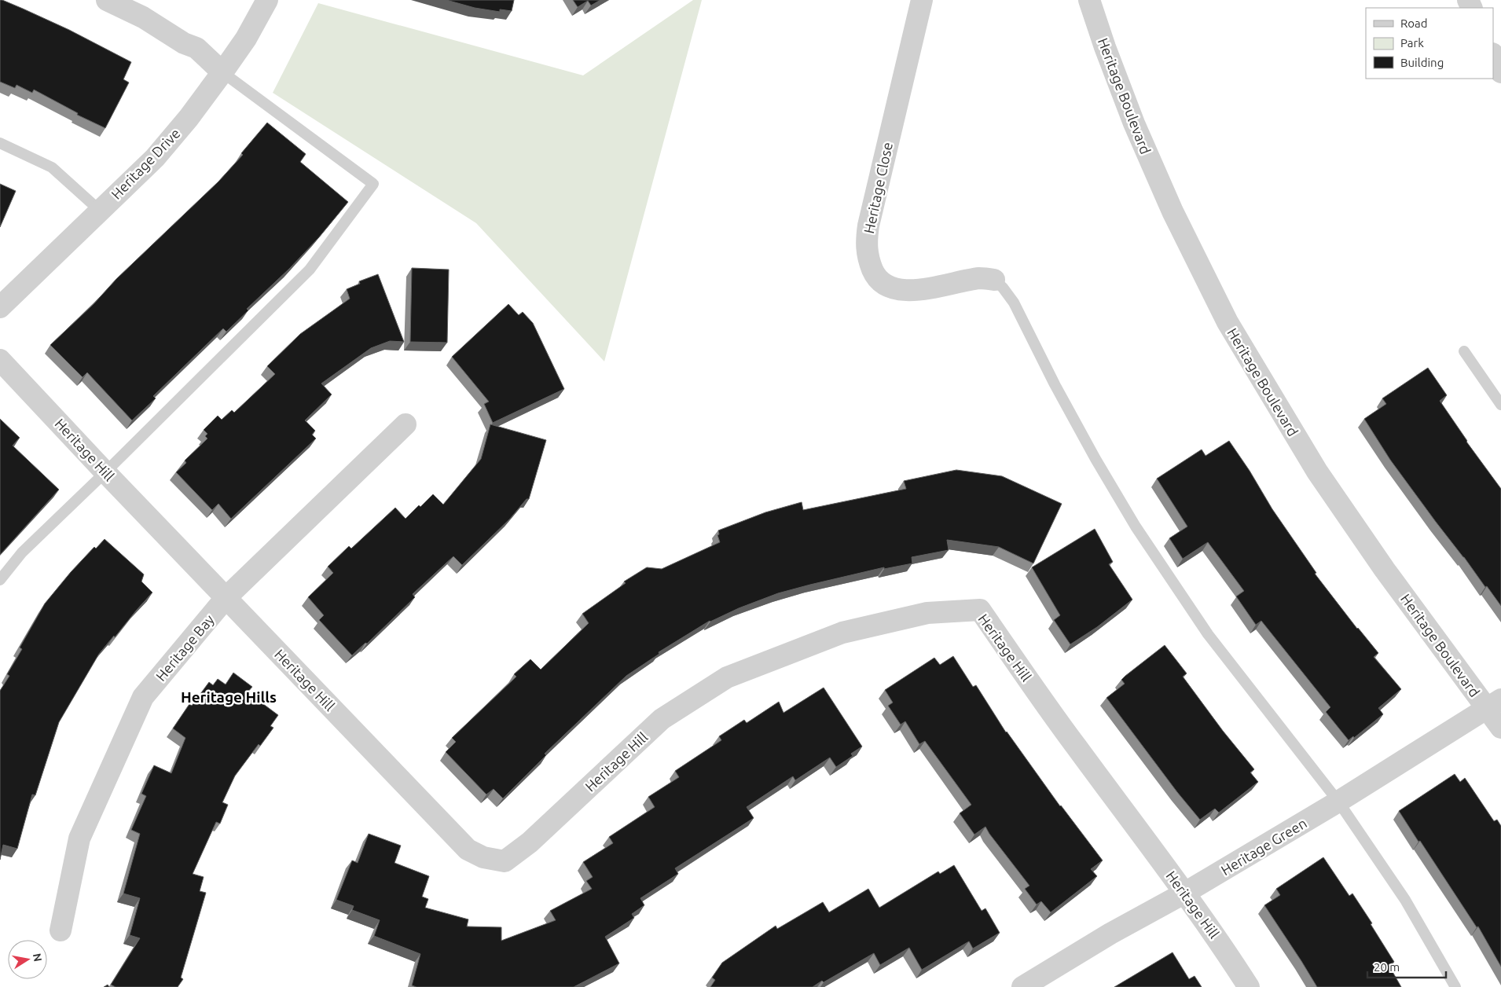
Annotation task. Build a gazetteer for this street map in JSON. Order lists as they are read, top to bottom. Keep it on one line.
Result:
{"streets":{"street":["Heritage Boulevard","Heritage Drive","Heritage Close","Heritage Hill","Heritage Bay","Heritage Green"]},"crossings":[["Heritage Boulevard","Heritage Green"],["Heritage Hill","Heritage Bay"],["Heritage Hill","Heritage Green"]],"districts":["Heritage Hills"],"legend":["Road","Park","Building"],"scale_bar":"20 m","north":"right"}
